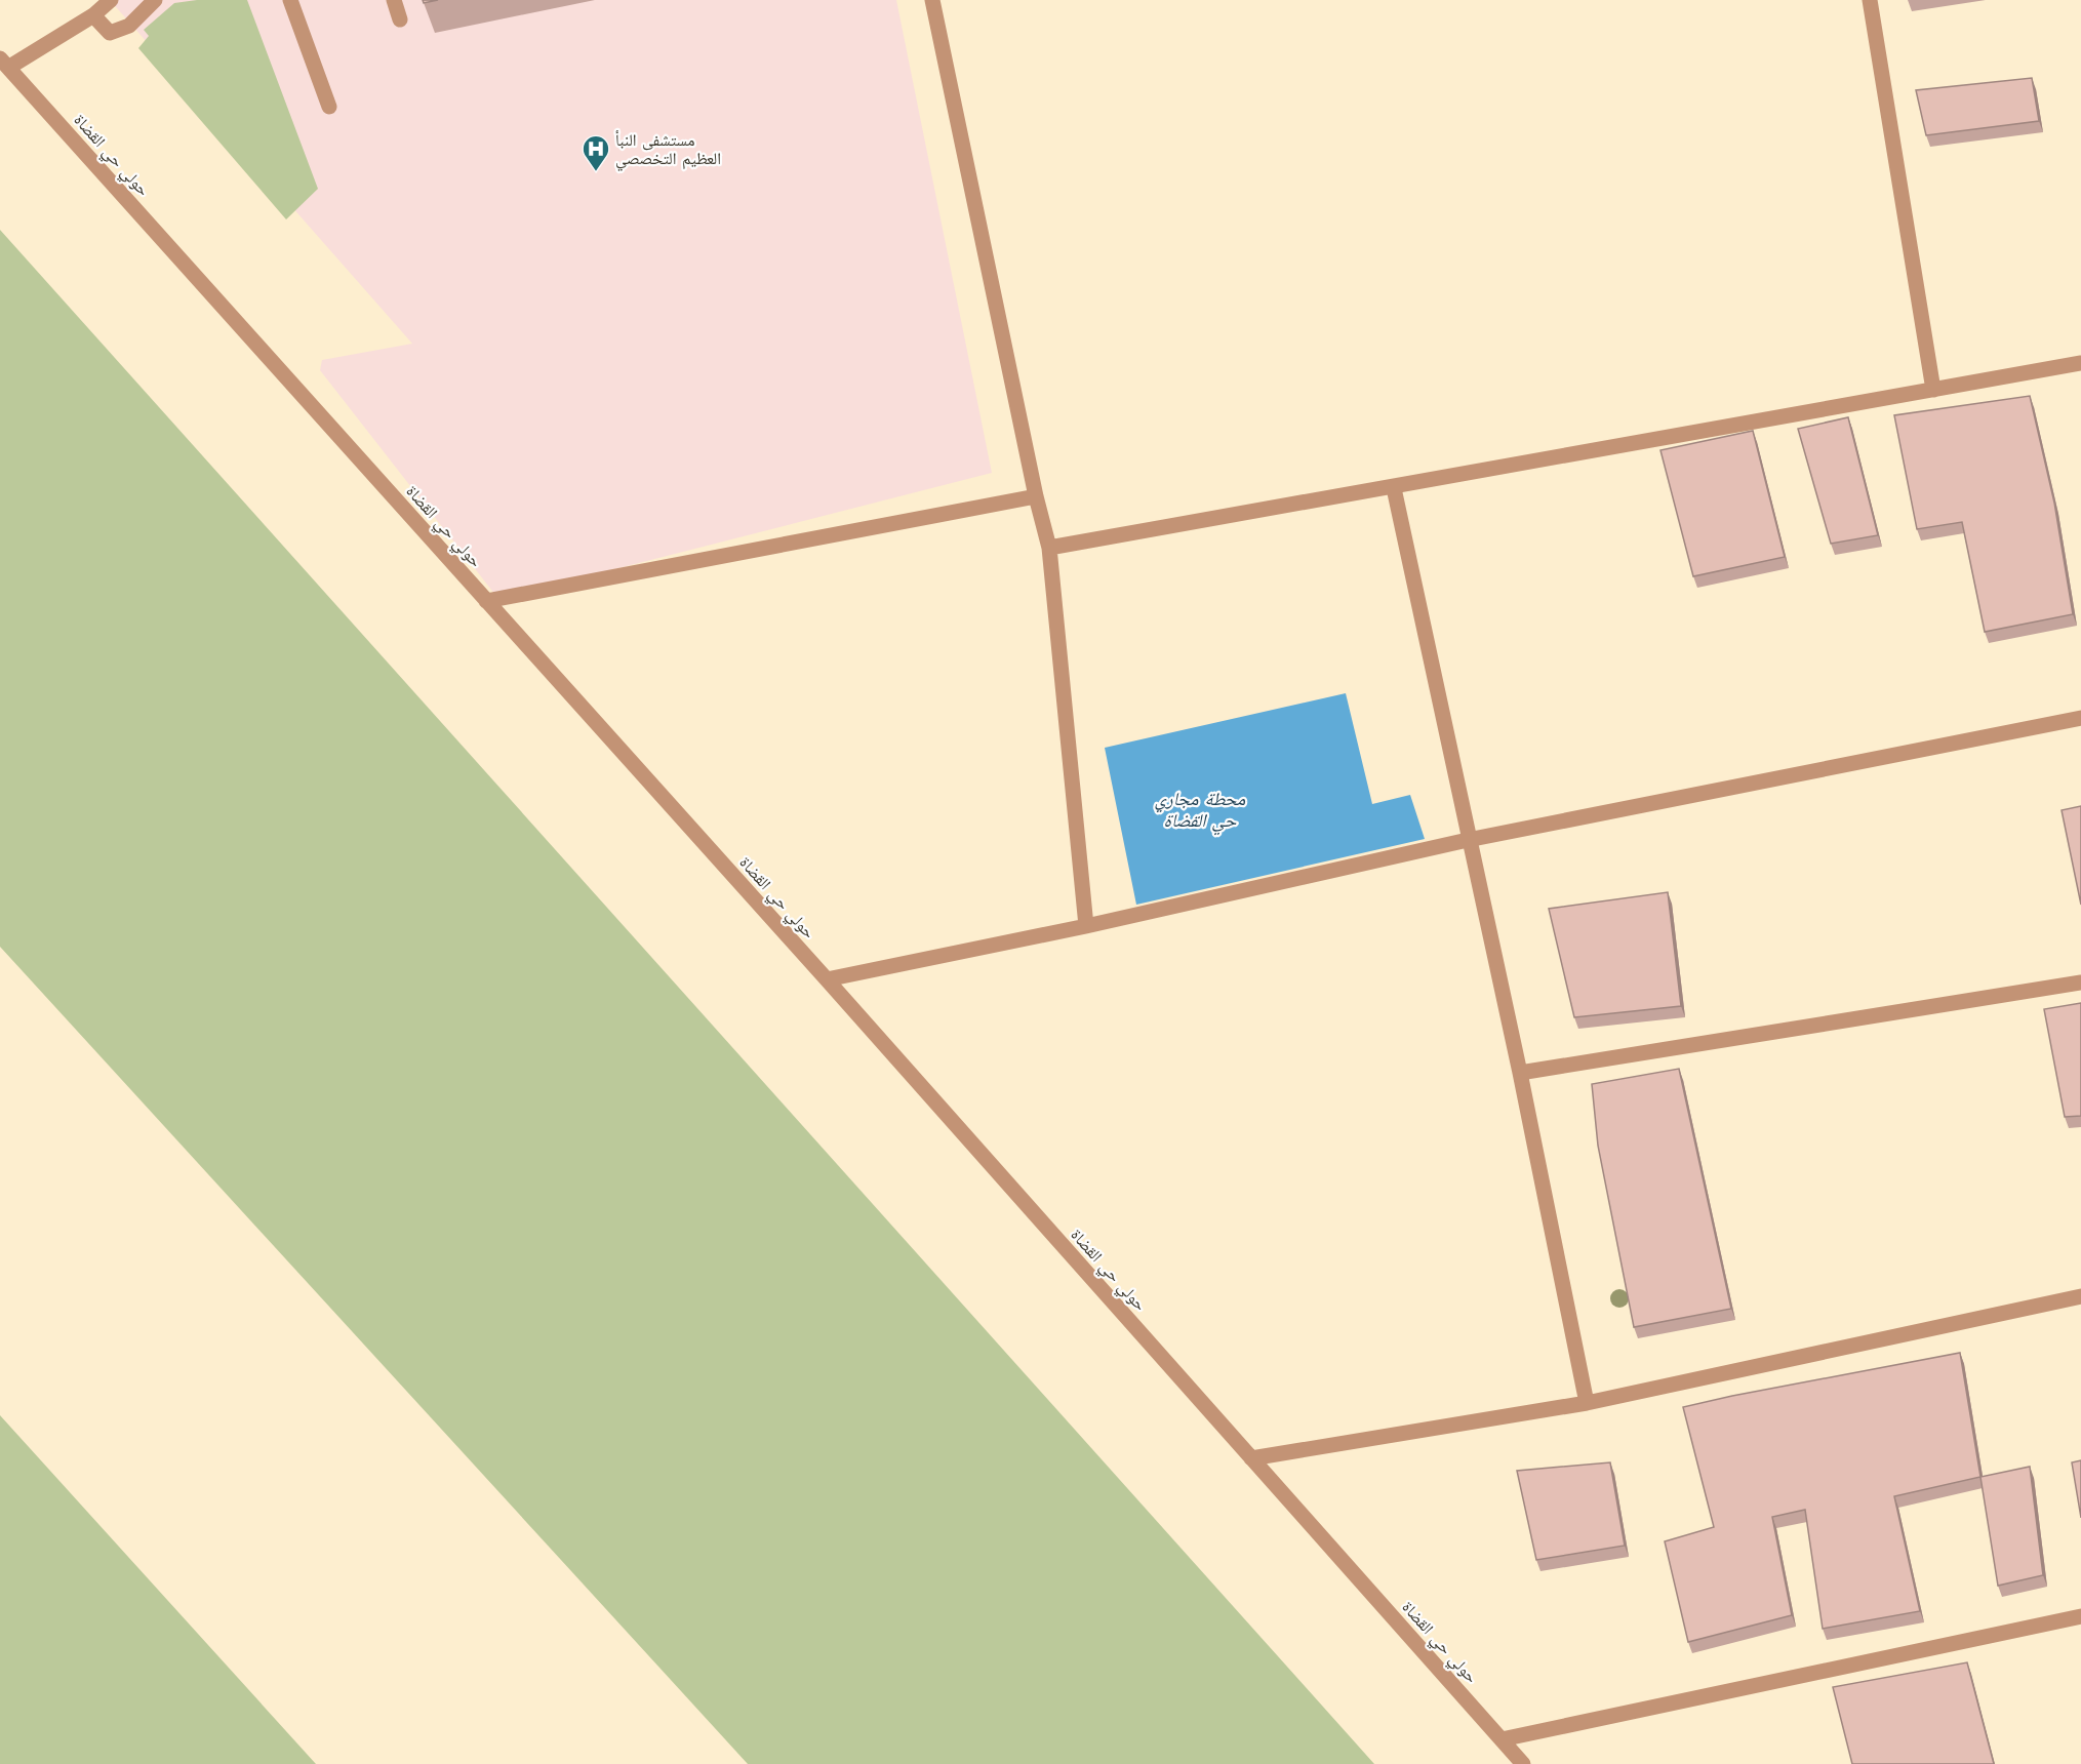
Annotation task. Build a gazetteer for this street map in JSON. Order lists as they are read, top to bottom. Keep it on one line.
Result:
{"streets":{"street":["حولي حي القضاة"]},"water":["محطة مجاري حي القضاة"],"places":{"hospital":["مستشفى النبأ العظيم التخصصي"]}}
